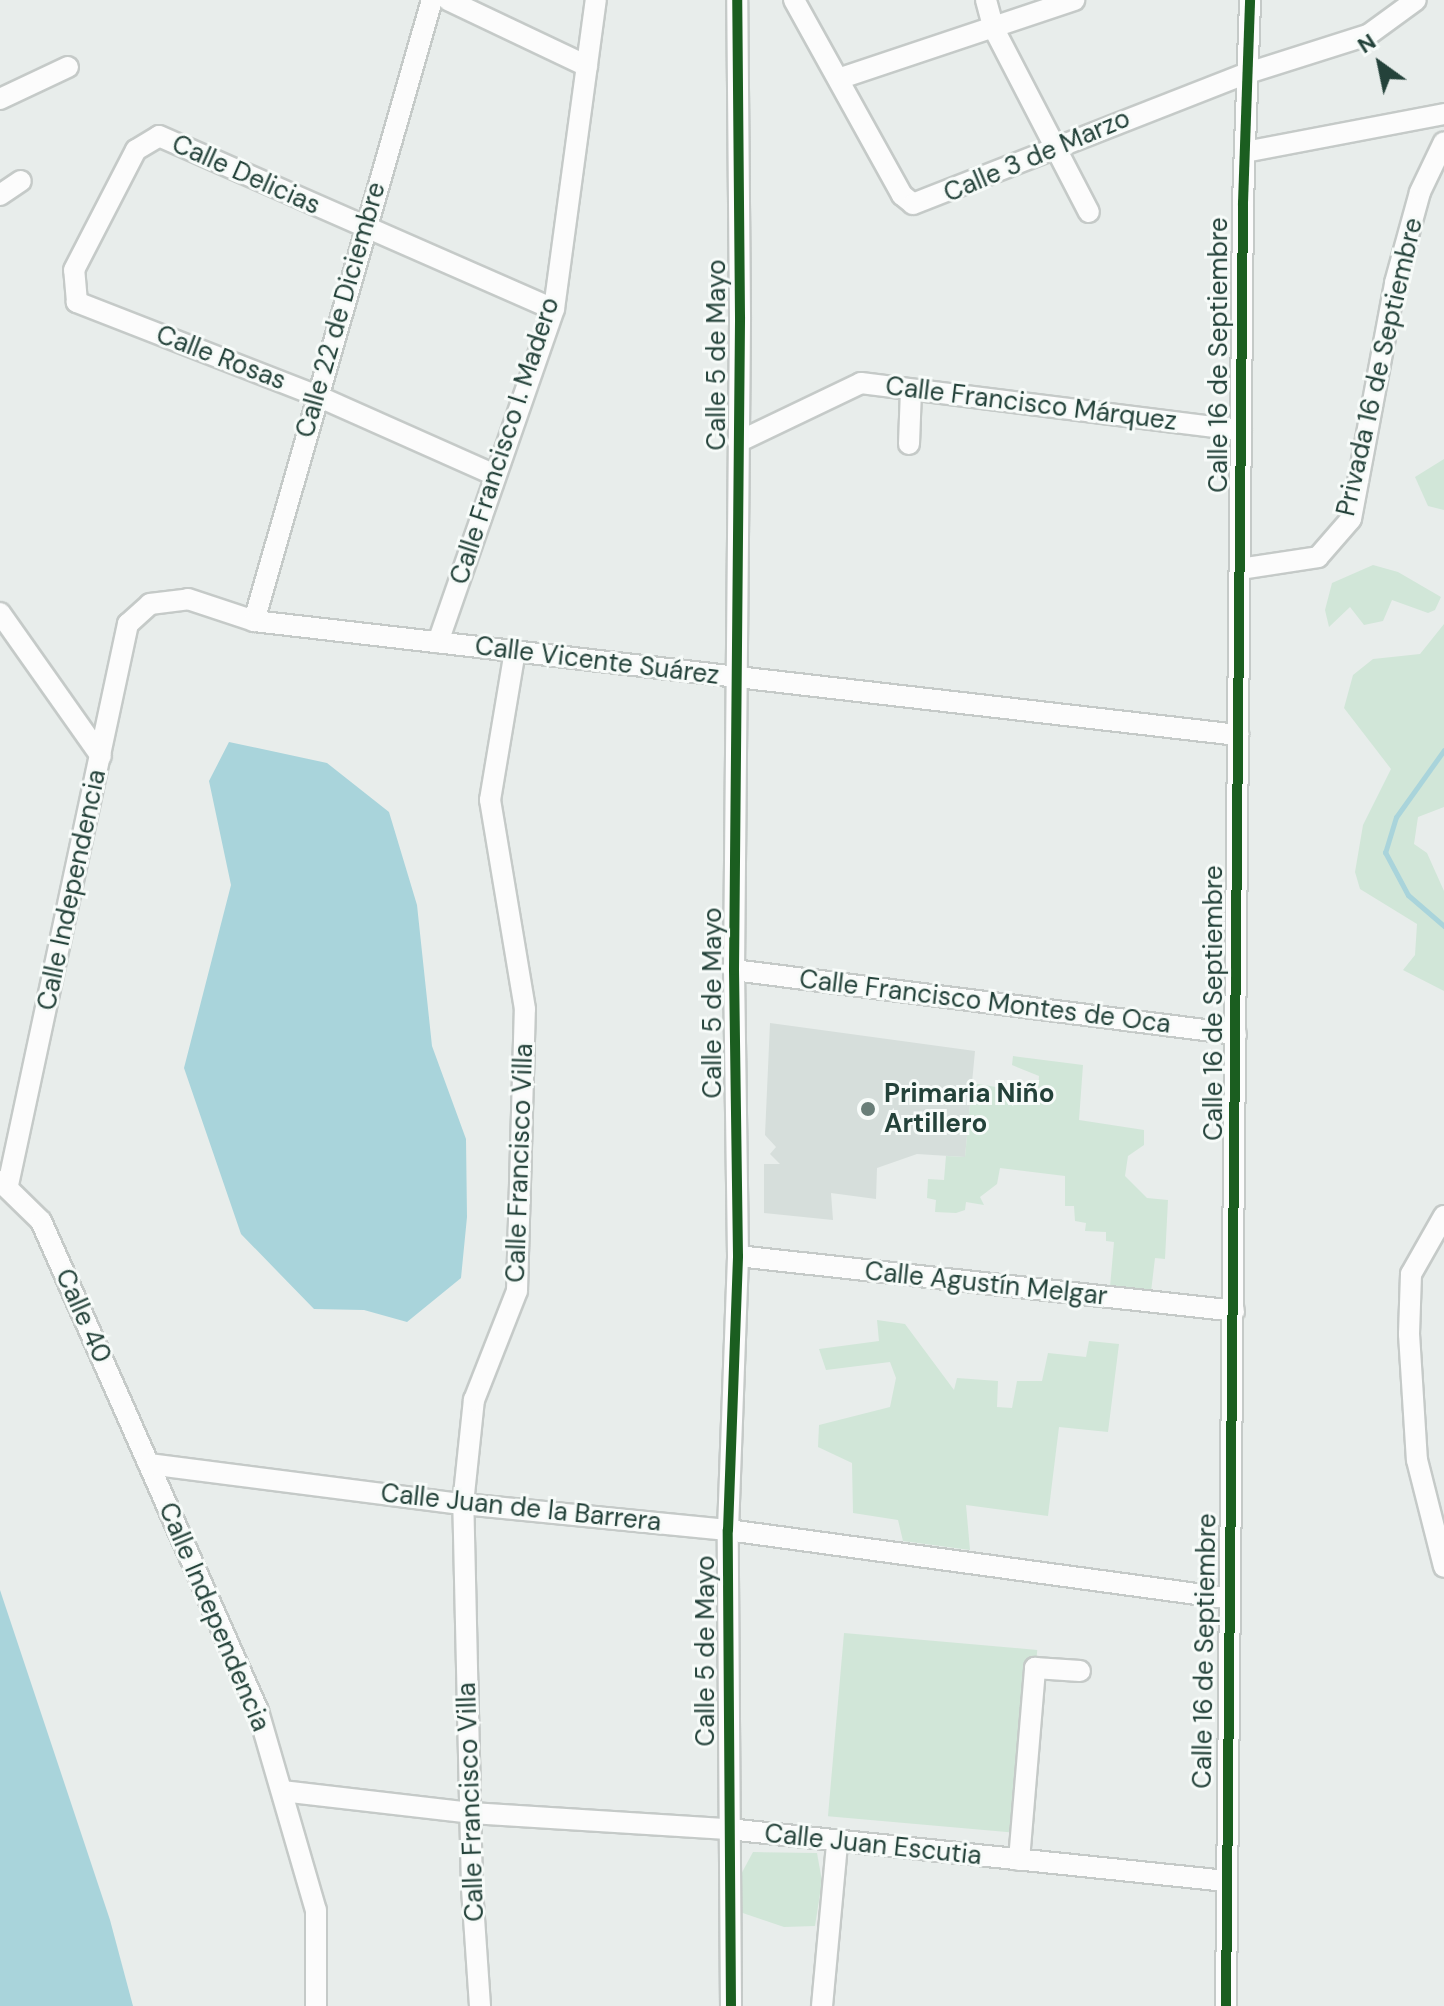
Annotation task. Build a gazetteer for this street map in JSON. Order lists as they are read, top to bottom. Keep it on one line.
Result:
{"streets":{"street":["Calle 3 de Marzo","Calle Delicias","Calle 22 de Diciembre","Calle 5 de Mayo","Calle 16 de Septiembre","Calle Rosas","Privada 16 de Septiembre","Calle Francisco Márquez","Calle Francisco I. Madero","Calle Vicente Suárez","Calle Independencia","Calle Francisco Montes de Oca","Calle Francisco Villa","Calle Agustín Melgar","Calle 40","Calle Juan de la Barrera","Calle Juan Escutia"]},"crossings":[["Calle 3 de Marzo","Calle 16 de Septiembre"],["Calle Delicias","Calle 22 de Diciembre"],["Calle Delicias","Calle Rosas"],["Calle Delicias","Calle Francisco I. Madero"],["Calle 22 de Diciembre","Calle Rosas"],["Calle 22 de Diciembre","Calle Vicente Suárez"],["Calle 5 de Mayo","Calle Francisco Márquez"],["Calle 5 de Mayo","Calle Vicente Suárez"],["Calle 5 de Mayo","Calle Francisco Montes de Oca"],["Calle 5 de Mayo","Calle Agustín Melgar"],["Calle 5 de Mayo","Calle Juan de la Barrera"],["Calle 5 de Mayo","Calle Juan Escutia"],["Calle 16 de Septiembre","Privada 16 de Septiembre"],["Calle 16 de Septiembre","Calle Francisco Márquez"],["Calle 16 de Septiembre","Calle Vicente Suárez"],["Calle 16 de Septiembre","Calle Francisco Montes de Oca"],["Calle 16 de Septiembre","Calle Agustín Melgar"],["Calle 16 de Septiembre","Calle Juan de la Barrera"],["Calle 16 de Septiembre","Calle Juan Escutia"],["Calle Rosas","Calle Francisco I. Madero"],["Calle Francisco I. Madero","Calle Vicente Suárez"],["Calle Vicente Suárez","Calle Independencia"],["Calle Vicente Suárez","Calle Francisco Villa"],["Calle Independencia","Calle 40"],["Calle Independencia","Calle Juan de la Barrera"],["Calle Independencia","Calle Juan Escutia"],["Calle Francisco Villa","Calle Juan de la Barrera"],["Calle Francisco Villa","Calle Juan Escutia"],["Calle 40","Calle Juan de la Barrera"]],"places":["Primaria Niño Artillero"],"north":"top left"}
